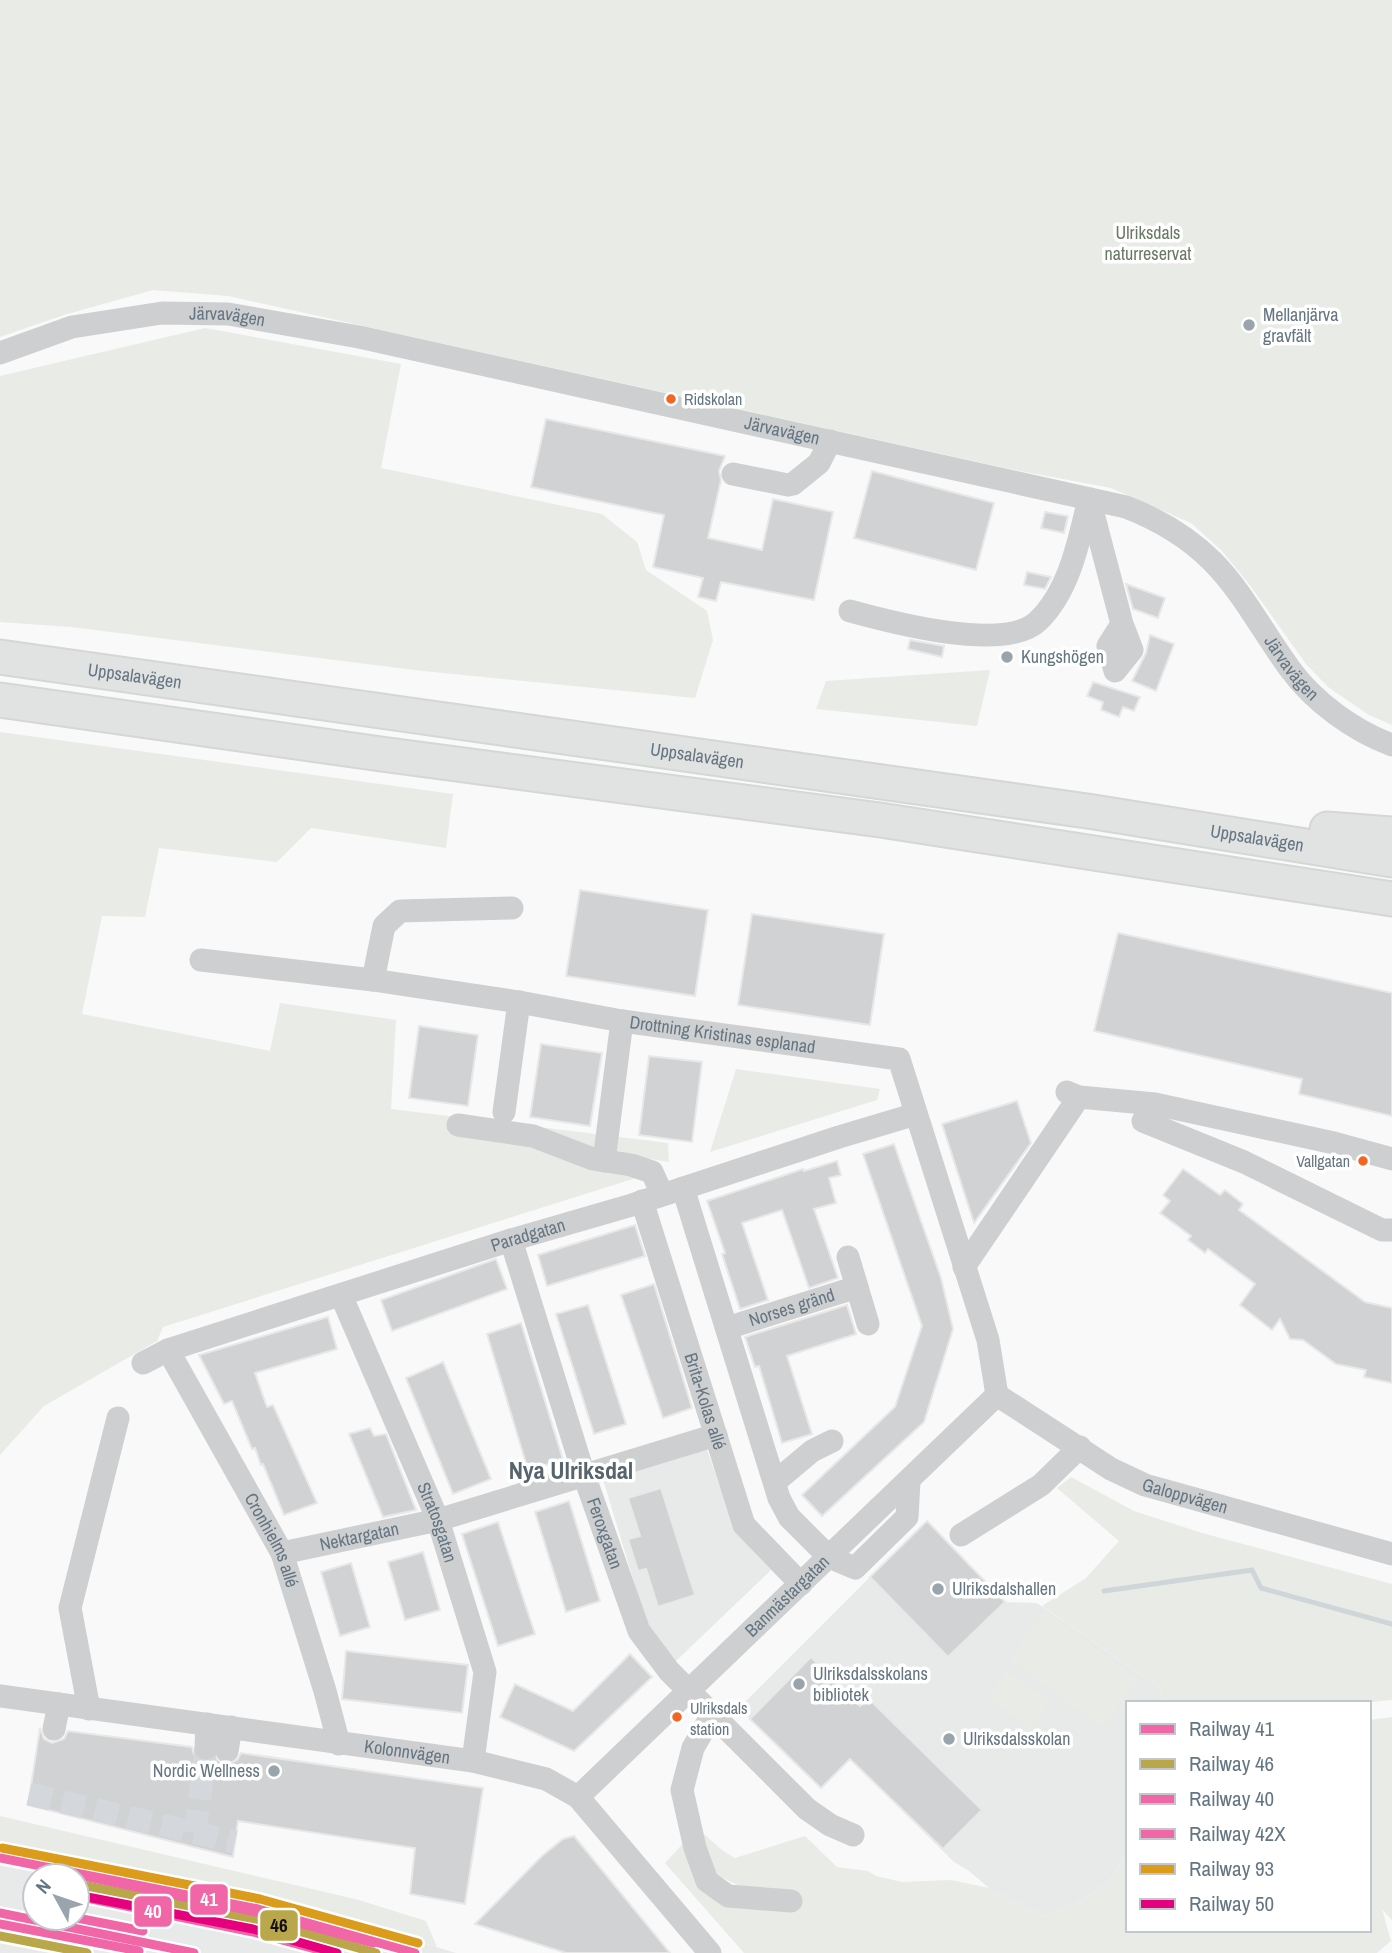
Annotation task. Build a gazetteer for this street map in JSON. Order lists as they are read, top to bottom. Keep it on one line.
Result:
{"streets":{"highway":["Uppsalavägen"],"street":["Järvavägen","Drottning Kristinas esplanad","Paradgatan","Norses gränd","Brita-Kolas allé","Galoppvägen","Stratosgatan","Feroxgatan","Nektargatan","Cronhielms allé","Banmästargatan","Kolonnvägen"]},"crossings":[["Drottning Kristinas esplanad","Paradgatan"],["Drottning Kristinas esplanad","Galoppvägen"],["Drottning Kristinas esplanad","Banmästargatan"],["Paradgatan","Brita-Kolas allé"],["Paradgatan","Stratosgatan"],["Paradgatan","Feroxgatan"],["Paradgatan","Cronhielms allé"],["Brita-Kolas allé","Nektargatan"],["Brita-Kolas allé","Banmästargatan"],["Galoppvägen","Banmästargatan"],["Stratosgatan","Nektargatan"],["Stratosgatan","Kolonnvägen"],["Feroxgatan","Nektargatan"],["Feroxgatan","Banmästargatan"],["Nektargatan","Cronhielms allé"],["Cronhielms allé","Kolonnvägen"],["Banmästargatan","Kolonnvägen"]],"districts":["Nya Ulriksdal"],"parks":["Ulriksdals naturreservat"],"places":["Mellanjärva gravfält","Ridskolan","Kungshögen","Vallgatan","Ulriksdalshallen","Ulriksdalsskolans bibliotek","Ulriksdals station","Ulriksdalsskolan","Nordic Wellness"],"lines":["rail line 93","rail line 41","rail line 42X","rail line 46","rail line 50","rail line 40"],"legend":["Railway 41","Railway 46","Railway 40","Railway 42X","Railway 93","Railway 50"],"north":"top left"}
